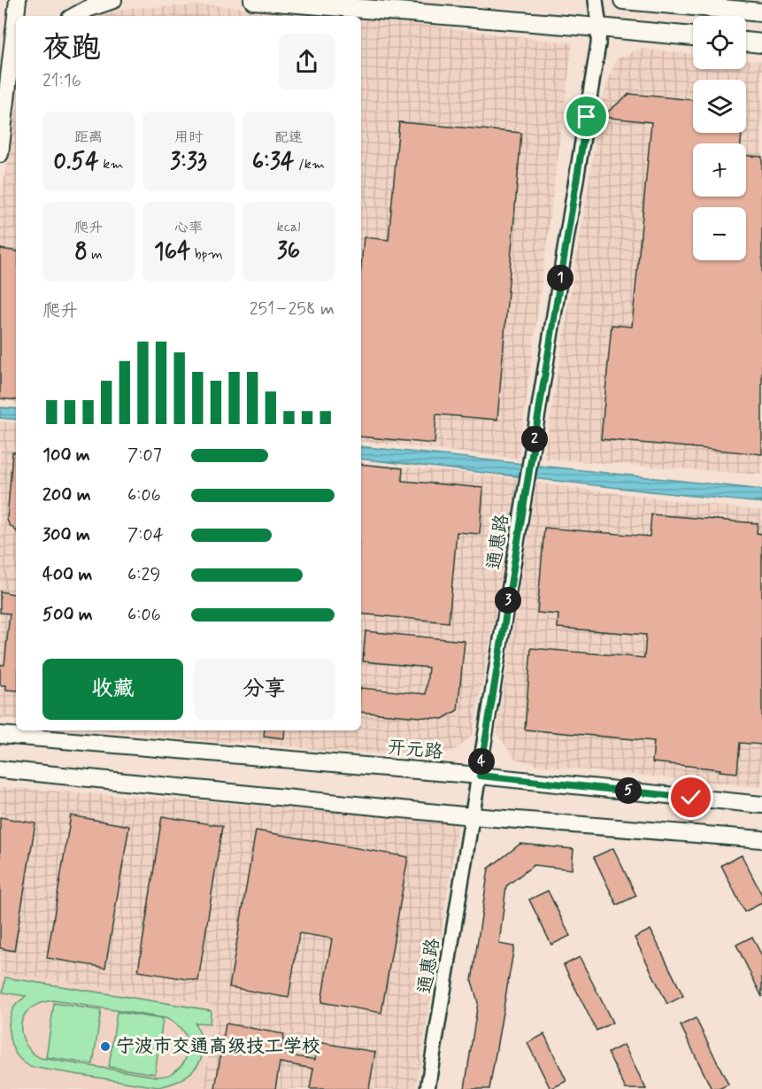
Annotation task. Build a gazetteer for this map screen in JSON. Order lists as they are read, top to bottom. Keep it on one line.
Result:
{"streets":{"main road":["开元路"],"street":["通惠路"]},"crossings":[["通惠路","开元路"]],"places":["宁波市交通高级技工学校"],"page":{"map_buttons":["+","−"],"heading":["夜跑","21:16"],"stats":[["距离","0.54 km"],["用时","3:33"],["配速","6:34 /km"],["爬升","8 m"],["心率","164 bpm"],["kcal","36"]],"pins":["1","2","3","4","5"],"chart":["爬升","251–258 m"],"list":[{"name":"100 m","note":"7:07"},{"name":"200 m","note":"6:06"},{"name":"300 m","note":"7:04"},{"name":"400 m","note":"6:29"},{"name":"500 m","note":"6:06"}],"buttons":["收藏","分享"]}}
